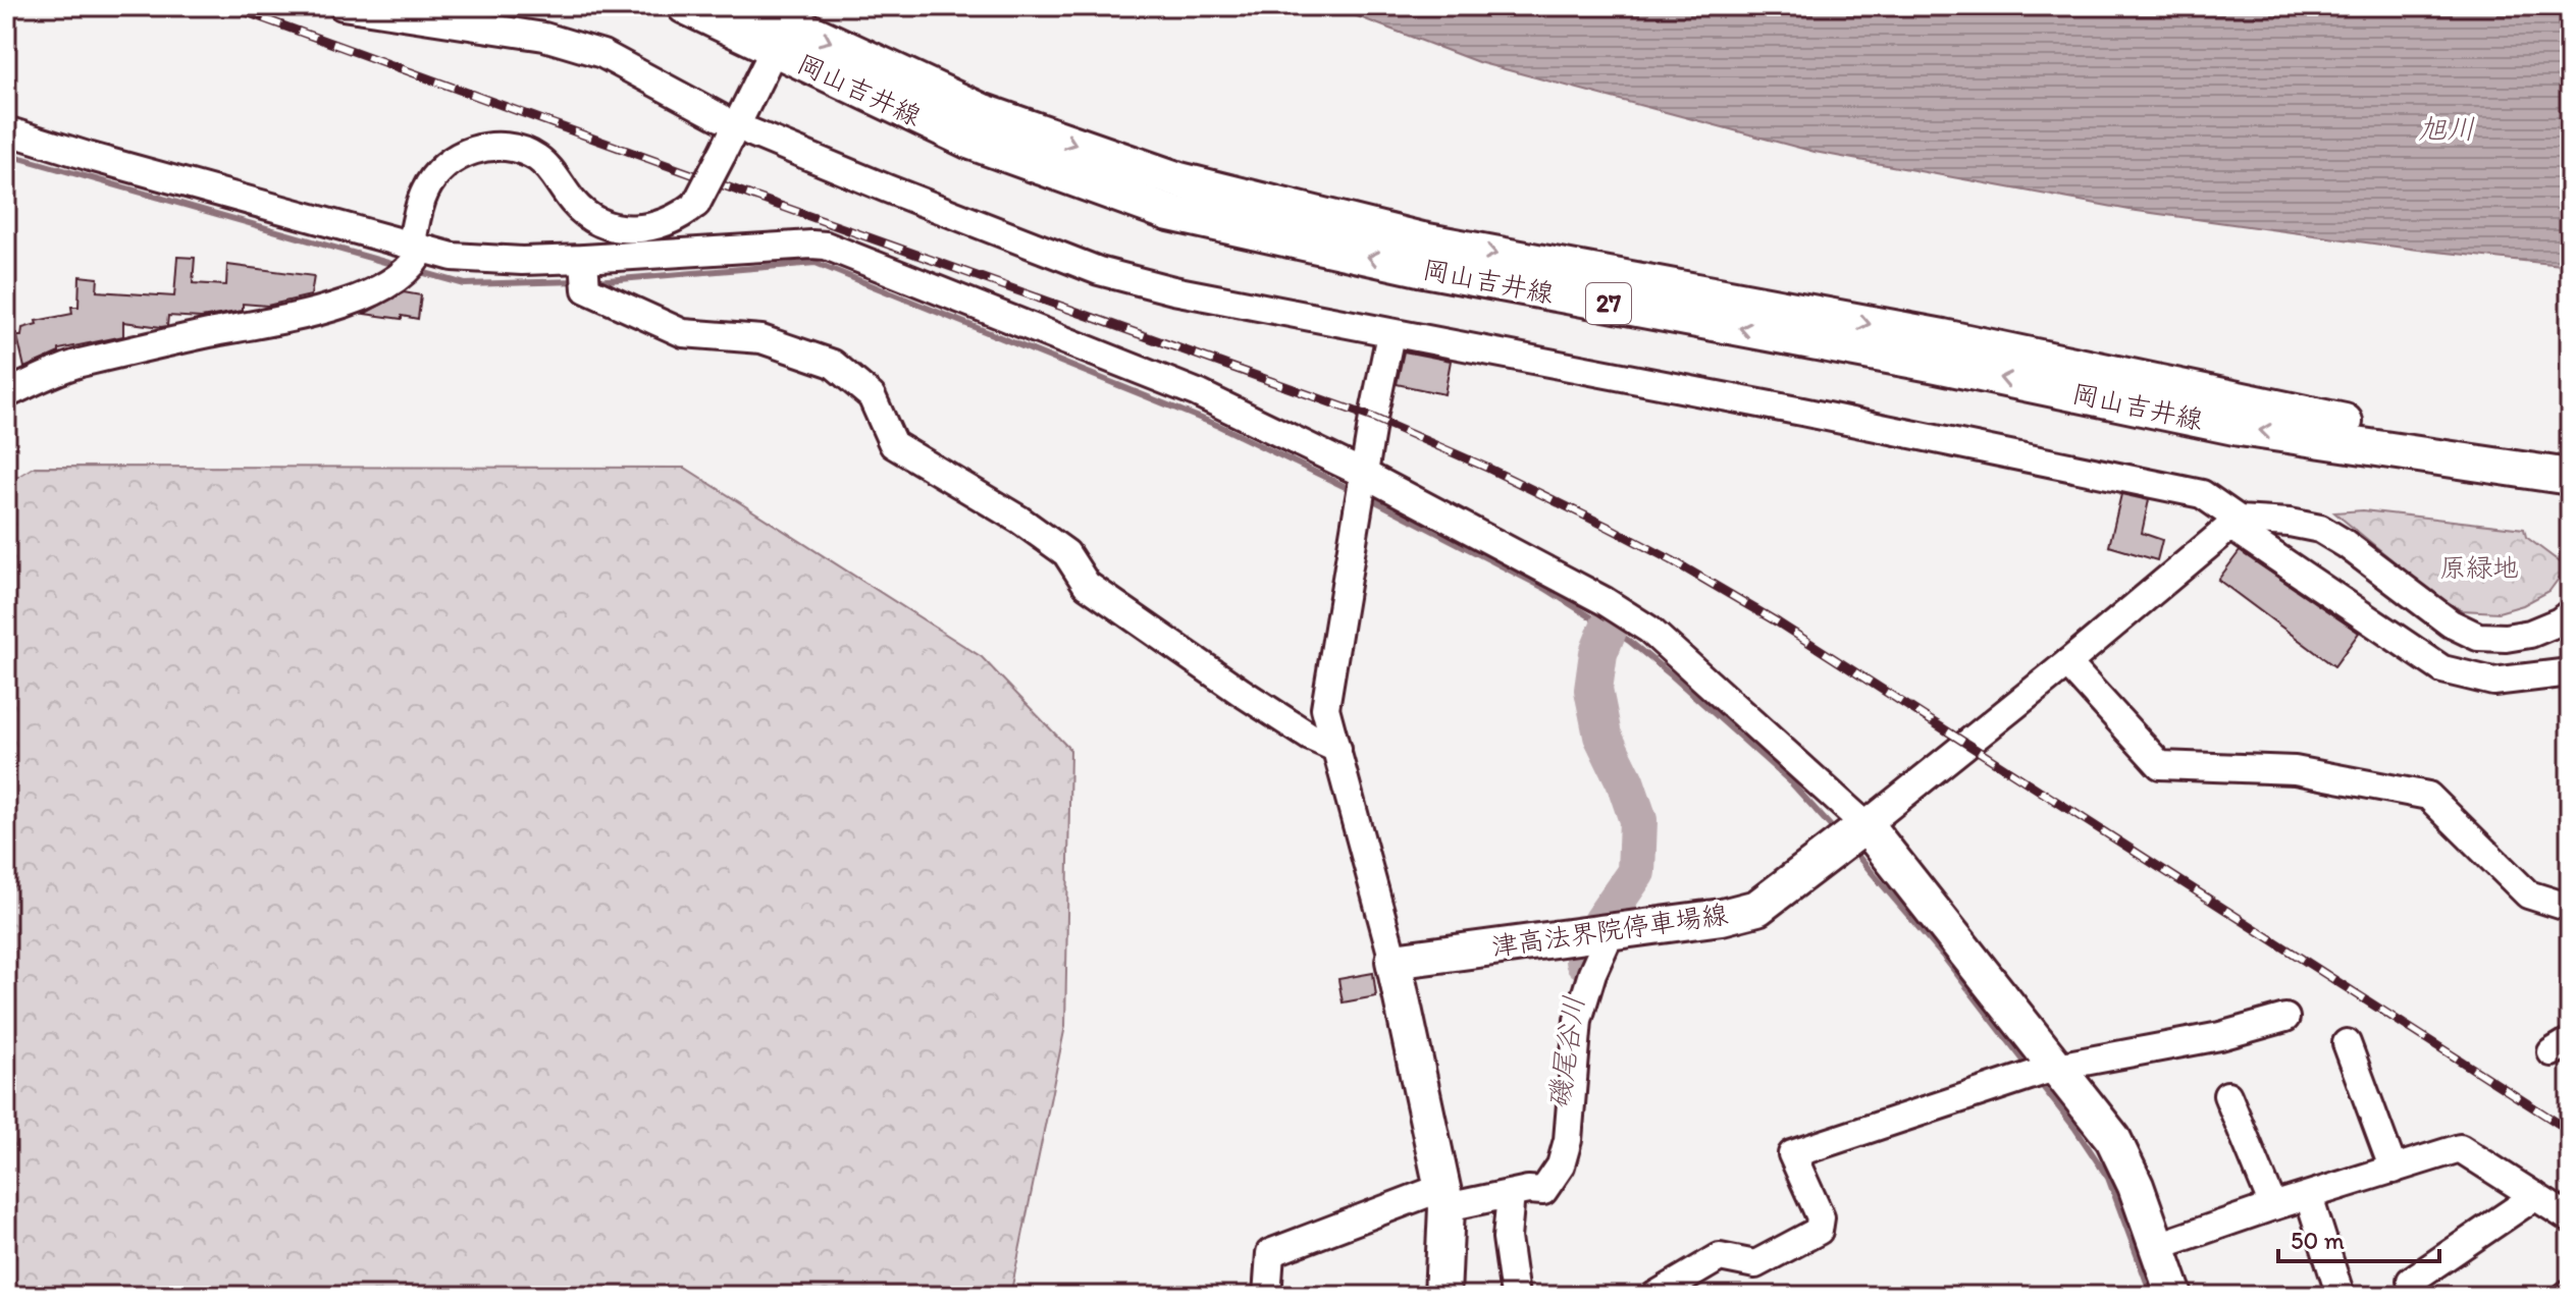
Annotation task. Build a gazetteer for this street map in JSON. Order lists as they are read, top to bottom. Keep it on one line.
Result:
{"streets":{"main road":["岡山吉井線","27","津高法界院停車場線"]},"water":["旭川","磯尾谷川"],"parks":["原緑地"],"scale_bar":"50 m"}
